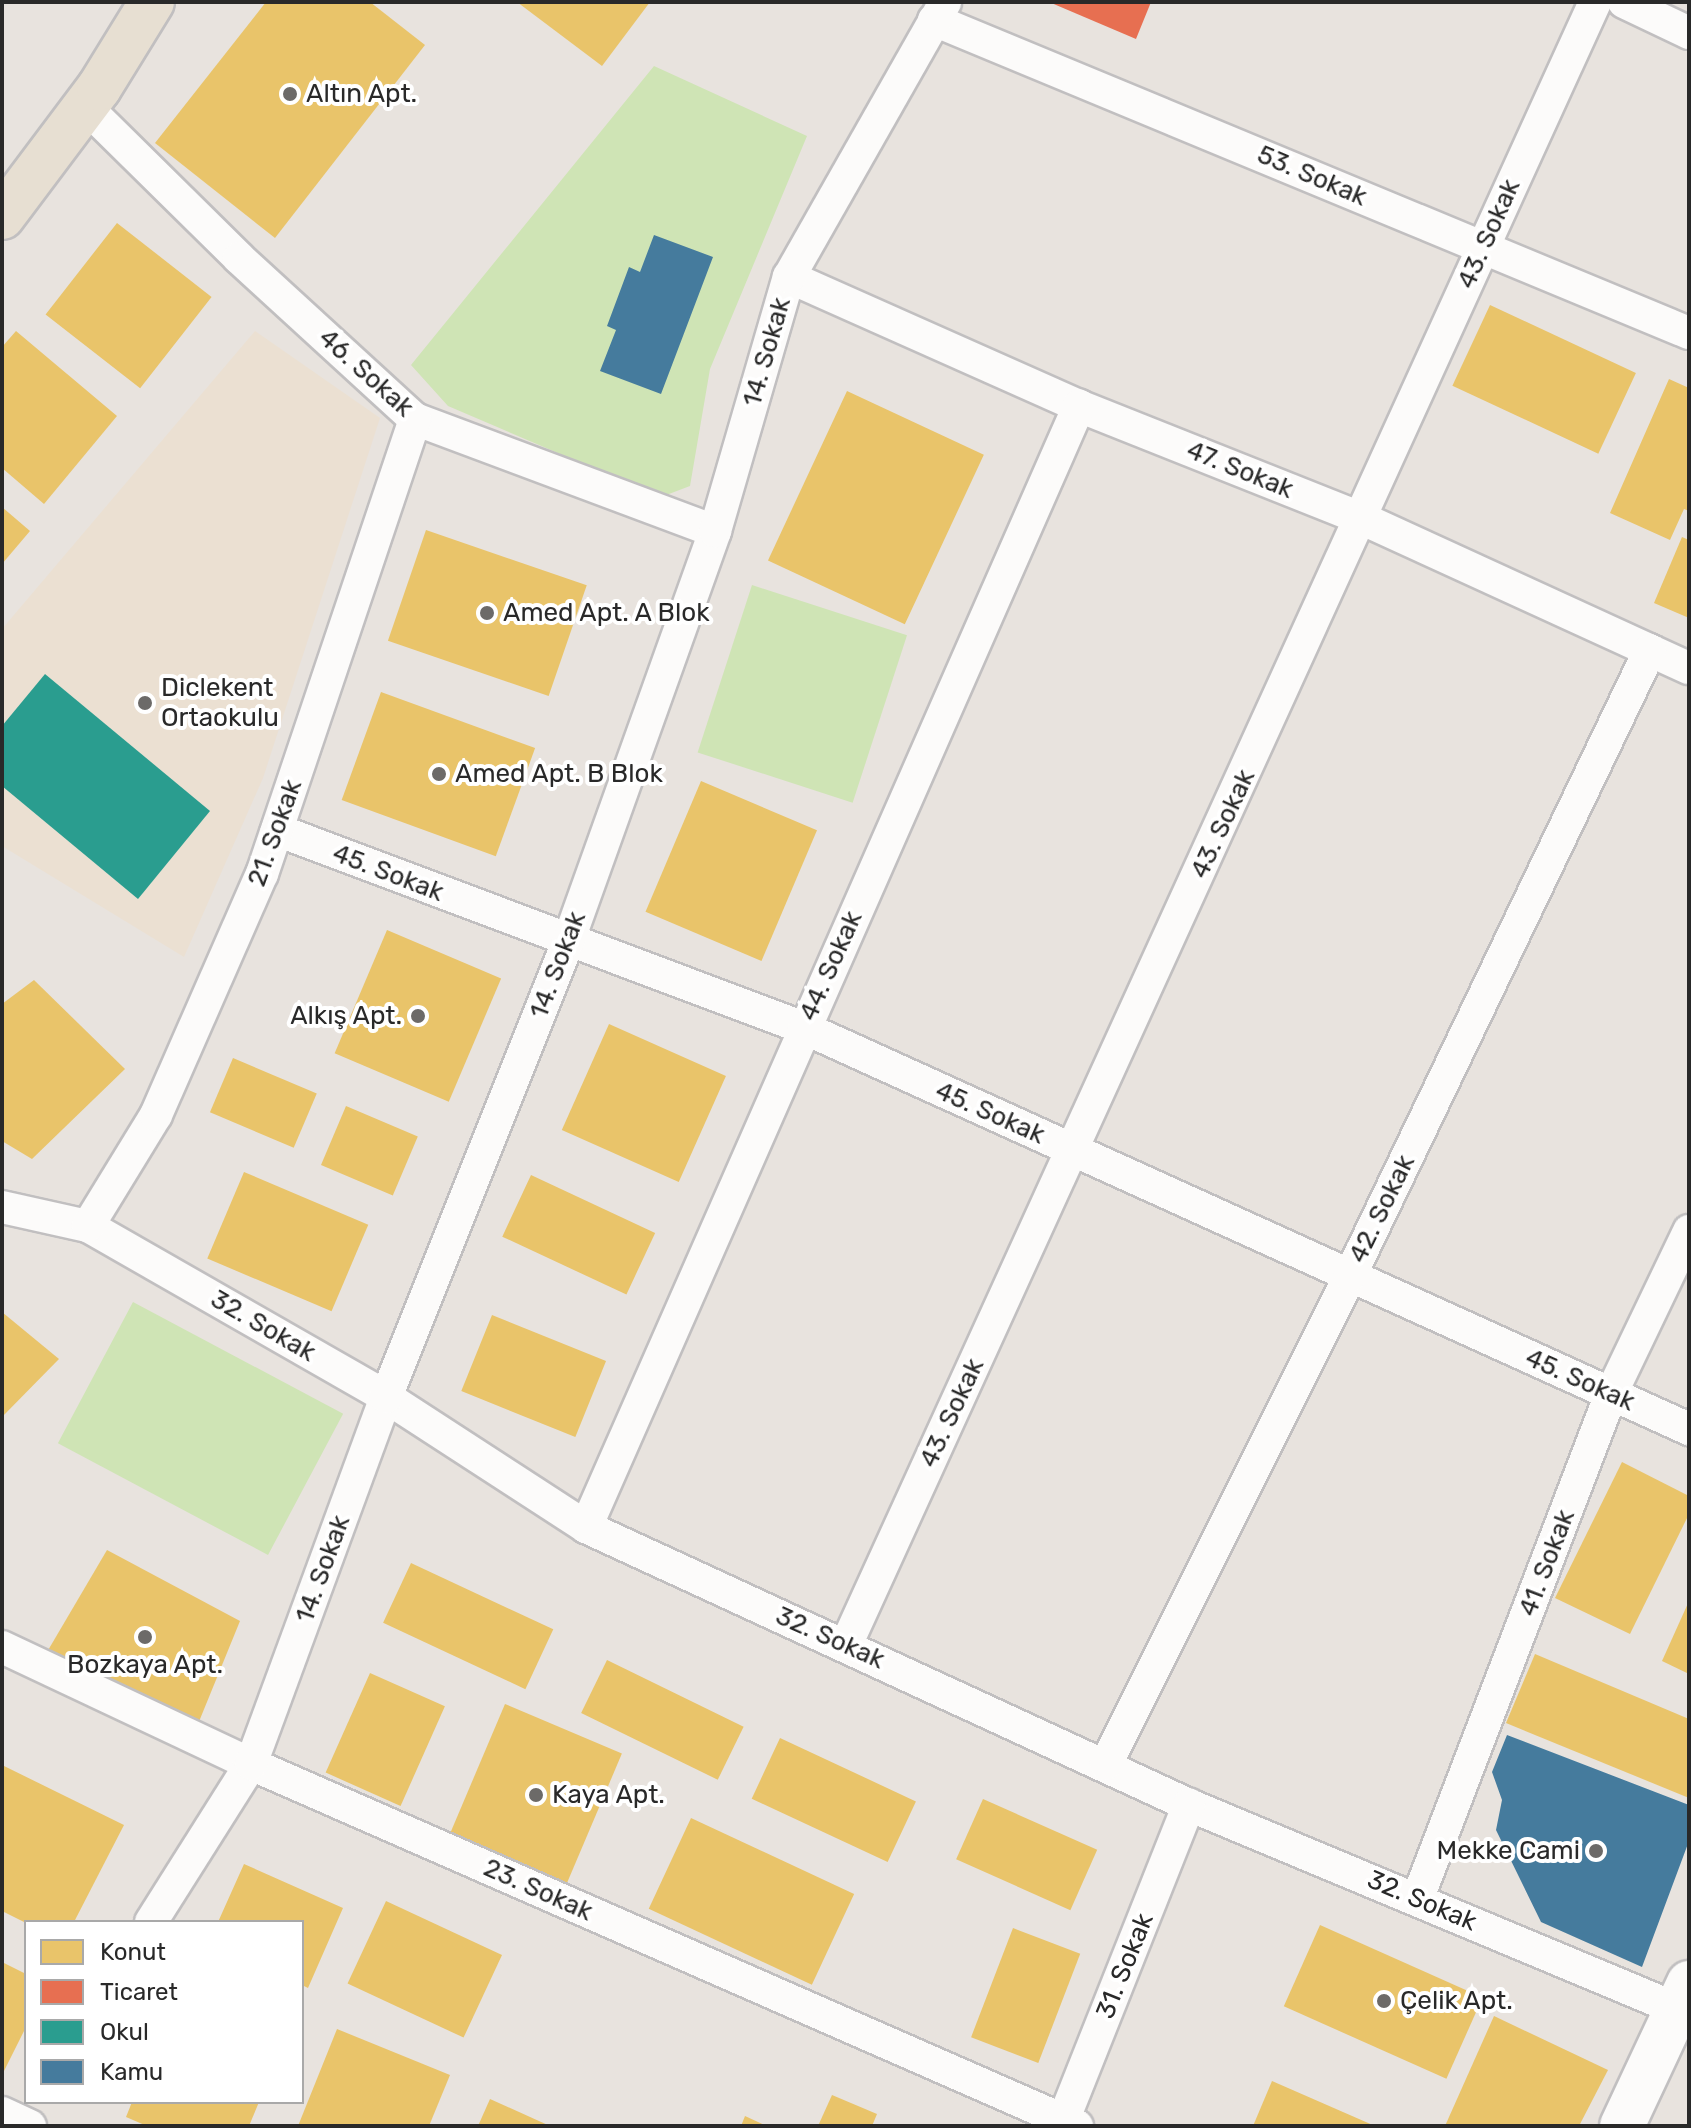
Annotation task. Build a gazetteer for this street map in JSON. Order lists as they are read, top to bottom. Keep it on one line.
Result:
{"streets":{"street":["53. Sokak","43. Sokak","14. Sokak","46. Sokak","47. Sokak","21. Sokak","45. Sokak","44. Sokak","42. Sokak","32. Sokak","41. Sokak","23. Sokak","31. Sokak"]},"crossings":[["53. Sokak","43. Sokak"],["53. Sokak","14. Sokak"],["43. Sokak","47. Sokak"],["43. Sokak","45. Sokak"],["43. Sokak","32. Sokak"],["14. Sokak","46. Sokak"],["14. Sokak","47. Sokak"],["14. Sokak","45. Sokak"],["14. Sokak","32. Sokak"],["14. Sokak","23. Sokak"],["46. Sokak","21. Sokak"],["47. Sokak","44. Sokak"],["47. Sokak","42. Sokak"],["21. Sokak","45. Sokak"],["21. Sokak","32. Sokak"],["45. Sokak","44. Sokak"],["45. Sokak","42. Sokak"],["45. Sokak","41. Sokak"],["44. Sokak","32. Sokak"],["42. Sokak","32. Sokak"],["32. Sokak","41. Sokak"],["32. Sokak","31. Sokak"],["23. Sokak","31. Sokak"]],"places":["Altın Apt.","Amed Apt. A Blok","Diclekent Ortaokulu","Amed Apt. B Blok","Alkış Apt.","Bozkaya Apt.","Kaya Apt.","Mekke Cami","Çelik Apt."],"legend":["Konut","Ticaret","Okul","Kamu"]}
